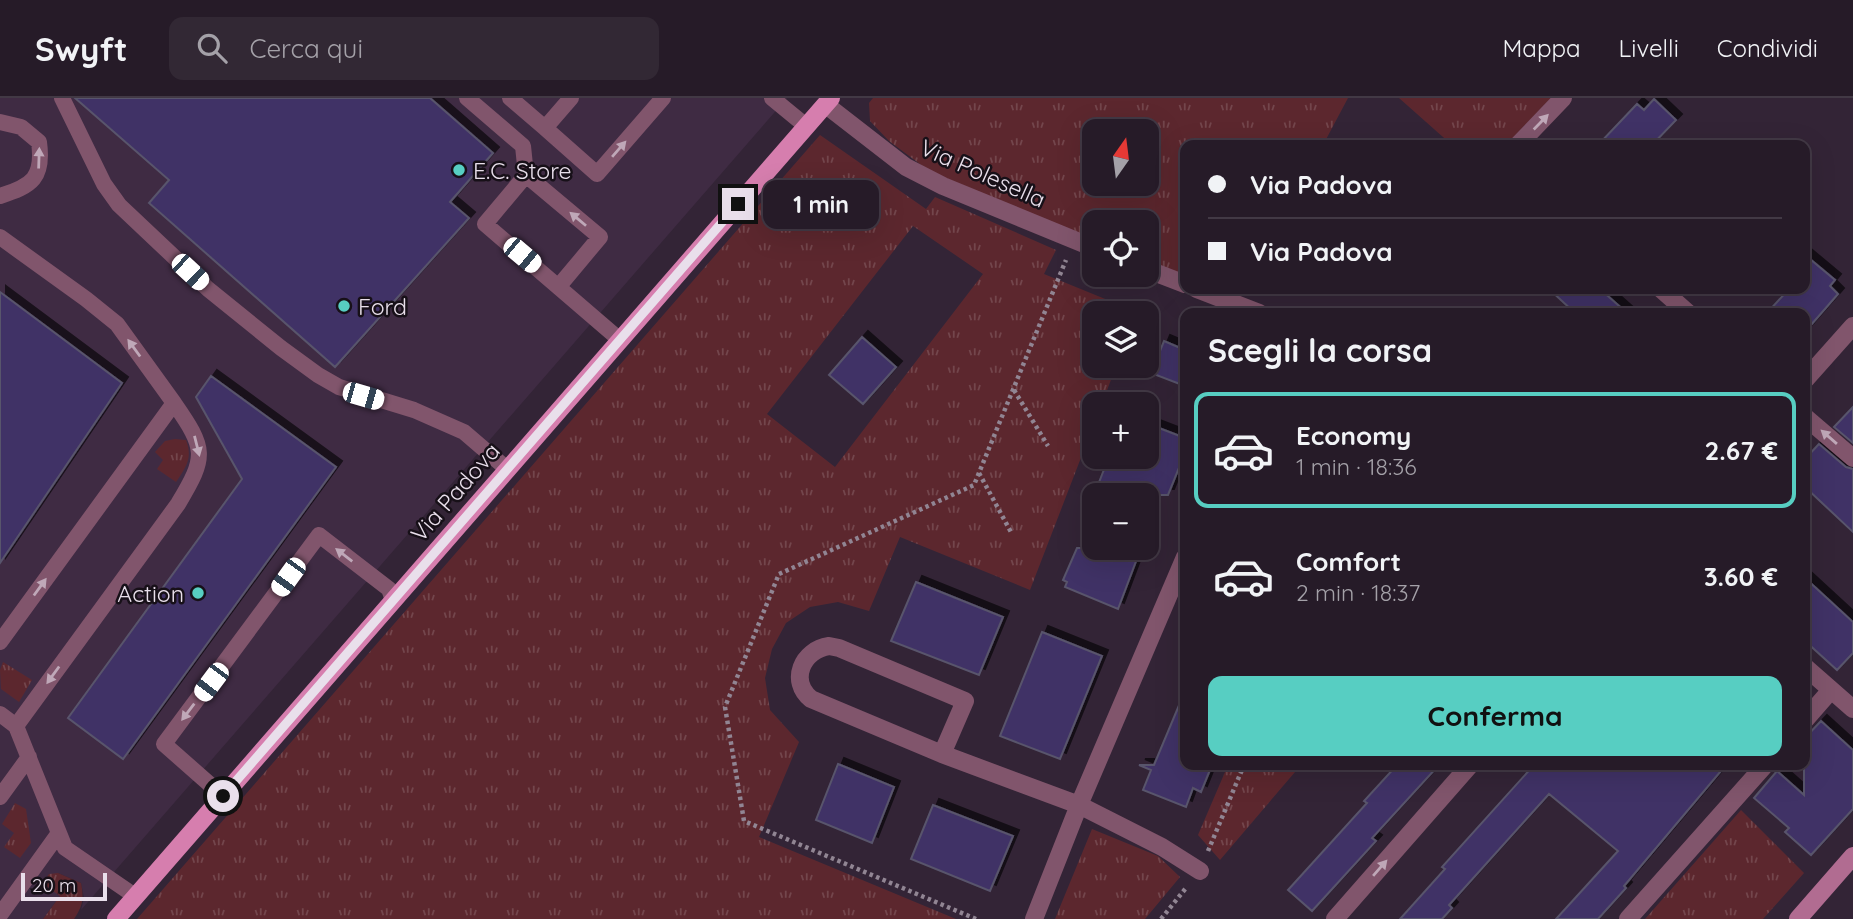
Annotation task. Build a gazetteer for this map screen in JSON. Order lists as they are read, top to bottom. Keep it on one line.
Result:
{"streets":{"main road":["Via Padova"],"street":["Via Polesella"]},"crossings":[["Via Polesella","Via Padova"]],"places":["E.C. Store","Ford","Action"],"scale_bar":"20 m","north":"top","page":{"header":"Swyft","search":"Cerca qui","nav":["Mappa","Livelli","Condividi"],"map_buttons":["+","−"],"banner":["Via Padova","Via Padova"],"bubble":"1 min","heading":"Scegli la corsa","list":[{"name":"Economy","note":"1 min · 18:36","value":"2.67 €"},{"name":"Comfort","note":"2 min · 18:37","value":"3.60 €"}],"buttons":"Conferma","scale":"20 m"}}
